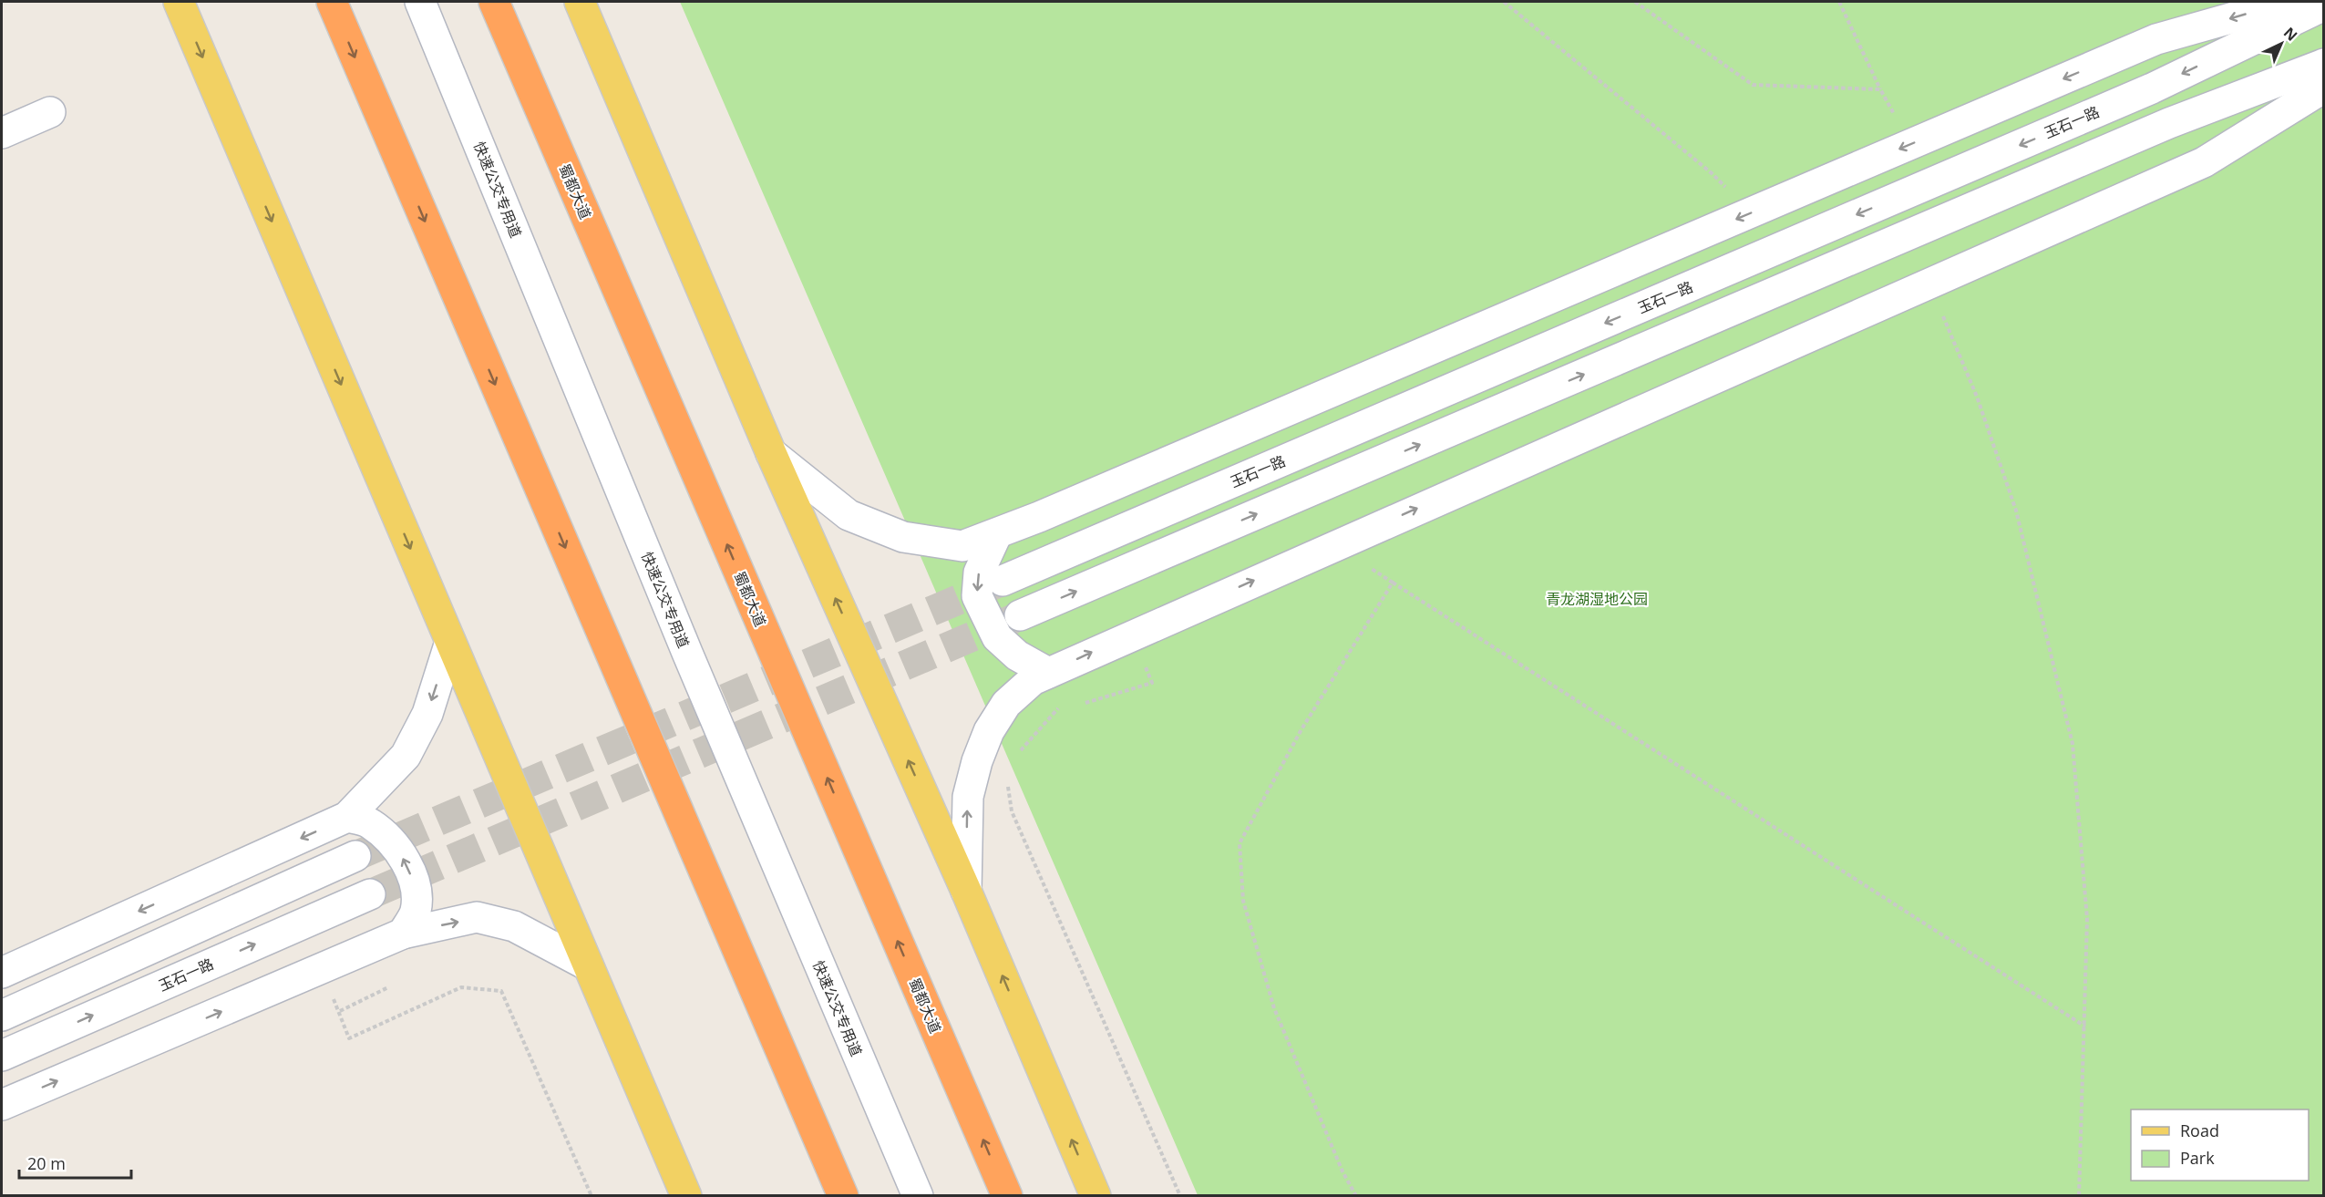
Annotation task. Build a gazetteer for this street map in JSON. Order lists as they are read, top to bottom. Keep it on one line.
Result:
{"streets":{"highway":["蜀都大道"],"street":["玉石一路","快速公交专用道"]},"parks":["青龙湖湿地公园"],"legend":["Road","Park"],"scale_bar":"20 m","north":"top right"}
